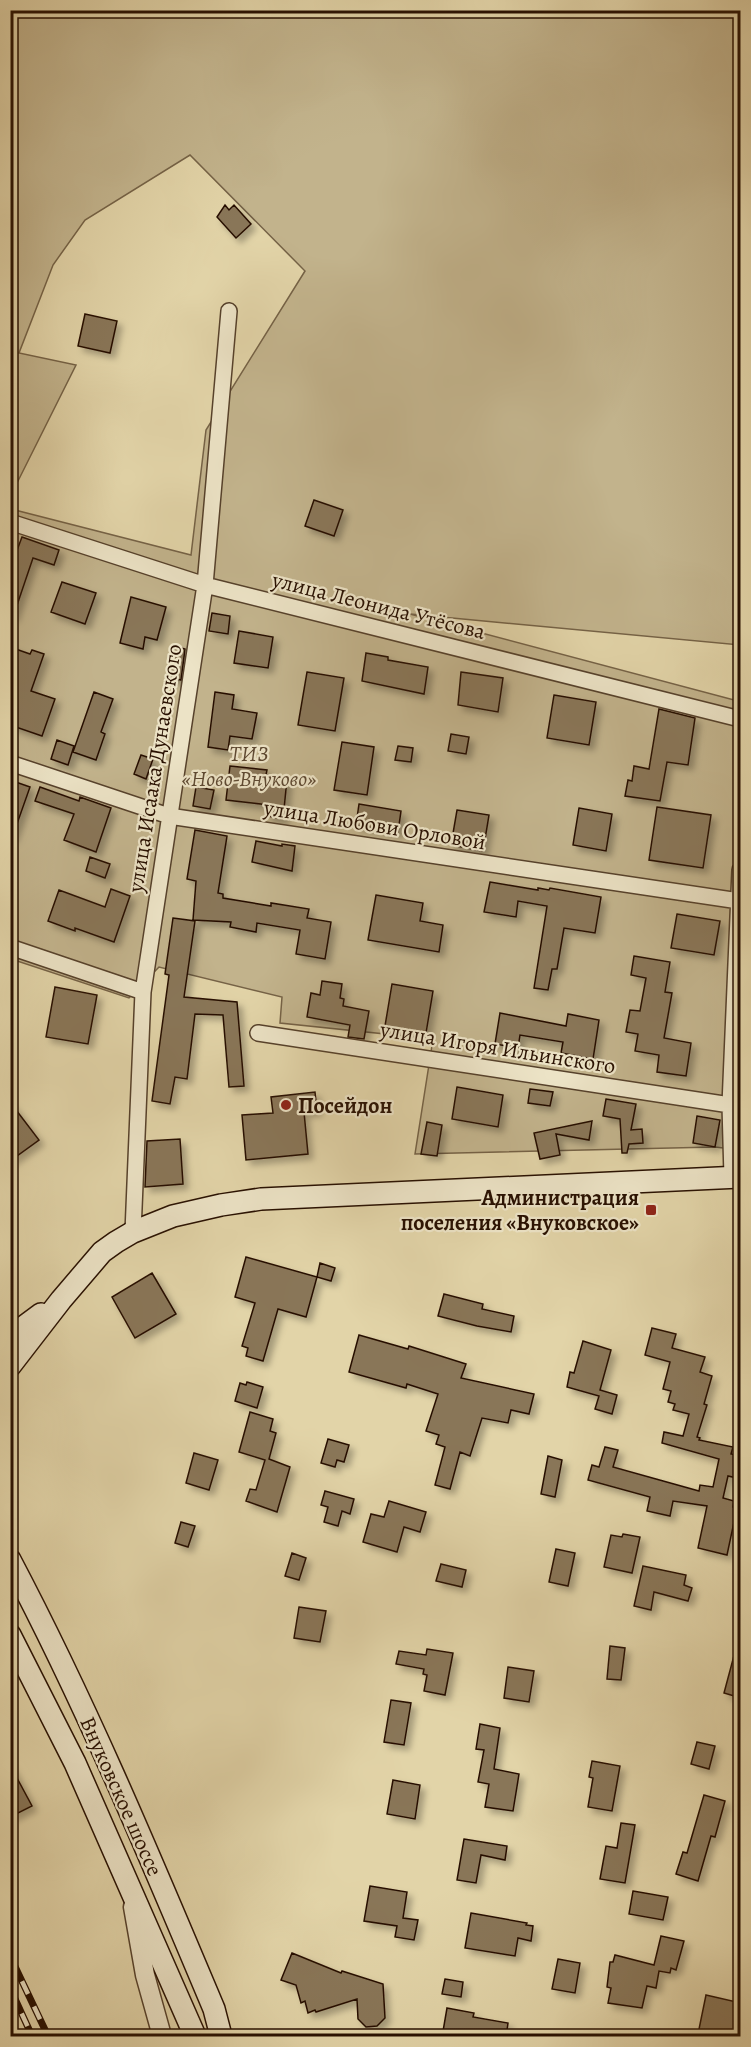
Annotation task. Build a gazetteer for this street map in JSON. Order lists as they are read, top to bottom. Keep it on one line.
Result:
{"streets":{"main road":["Внуковское шоссе"],"street":["улица Леонида Утёсова","улица Исаака Дунаевского","улица Любови Орловой","улица Игоря Ильинского"]},"crossings":[["улица Леонида Утёсова","улица Исаака Дунаевского"],["улица Исаака Дунаевского","улица Любови Орловой"]],"parks":["ТИЗ «Ново-Внуково»"],"places":{"other":["Посейдон"],"transit":["Администрация поселения «Внуковское»"]}}
